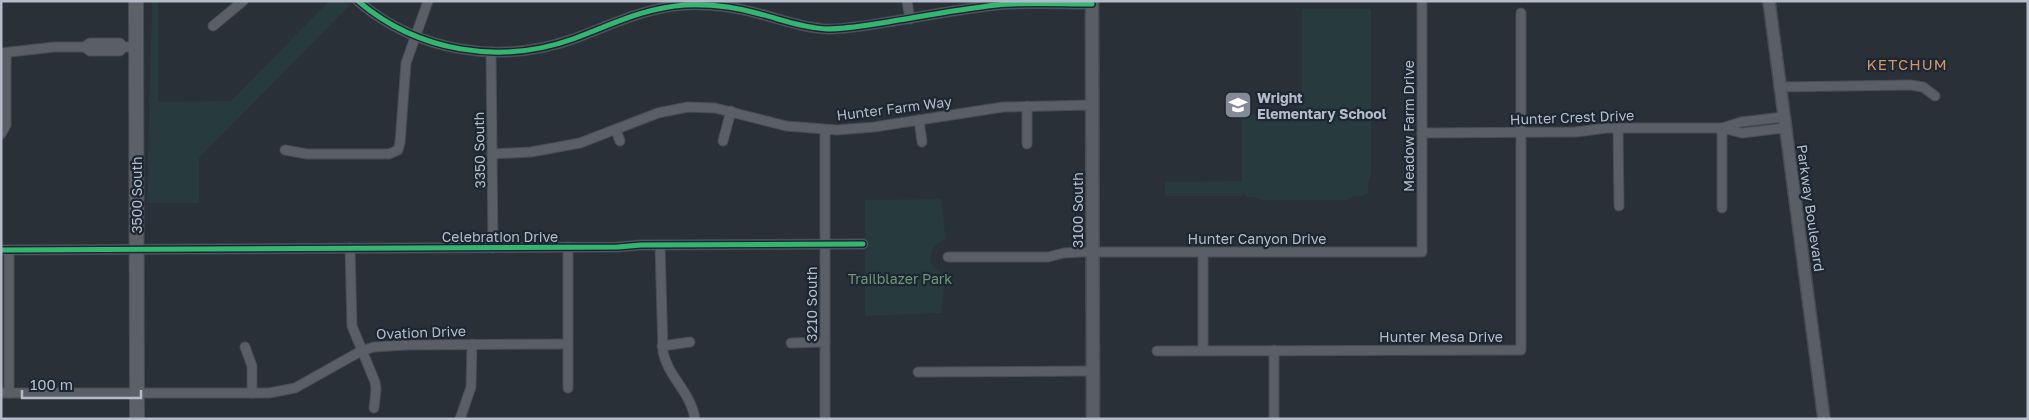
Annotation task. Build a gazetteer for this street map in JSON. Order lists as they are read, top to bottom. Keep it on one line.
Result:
{"streets":{"main road":["3500 South","3100 South"],"street":["Hunter Farm Way","Hunter Crest Drive","Meadow Farm Drive","3350 South","Parkway Boulevard","Celebration Drive","Hunter Canyon Drive","3210 South","Ovation Drive","Hunter Mesa Drive"]},"crossings":[["Hunter Farm Way","3350 South"],["Hunter Farm Way","3100 South"],["Hunter Farm Way","3210 South"],["Hunter Crest Drive","Meadow Farm Drive"],["Hunter Crest Drive","Parkway Boulevard"],["Hunter Crest Drive","Hunter Mesa Drive"],["Meadow Farm Drive","Hunter Canyon Drive"],["3350 South","Celebration Drive"],["3500 South","Celebration Drive"],["3500 South","Ovation Drive"],["3100 South","Hunter Canyon Drive"],["Celebration Drive","3210 South"]],"districts":["KETCHUM"],"parks":["Trailblazer Park"],"places":{"school or university":["Wright Elementary School"]},"scale_bar":"100 m"}
